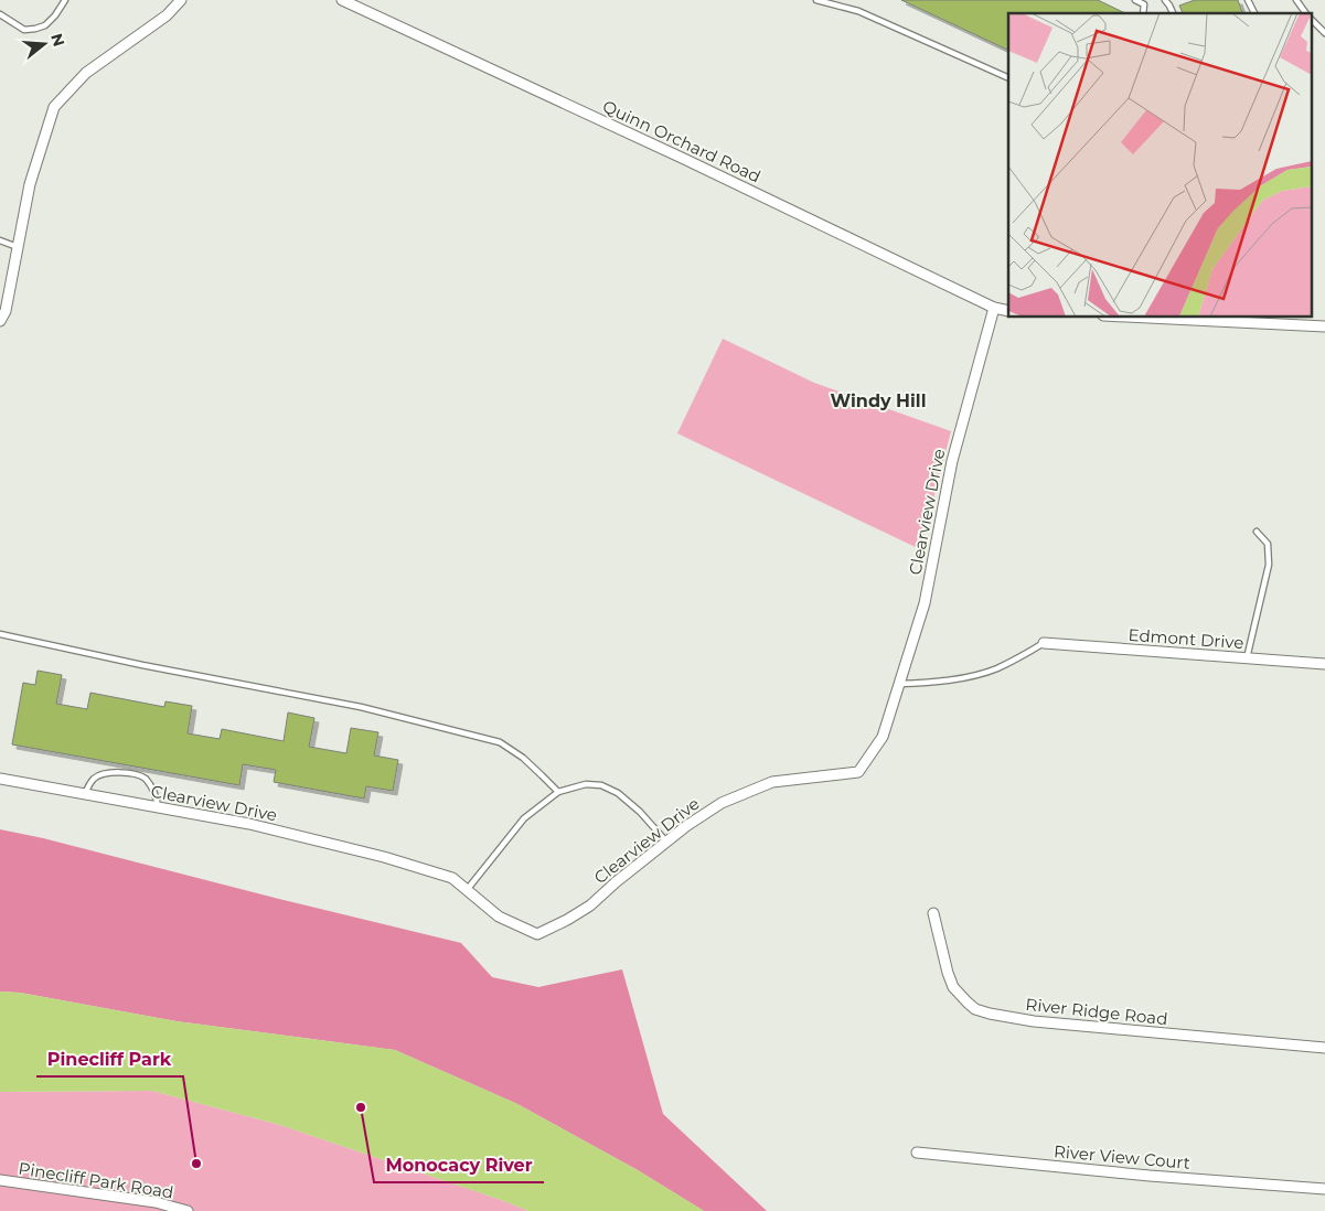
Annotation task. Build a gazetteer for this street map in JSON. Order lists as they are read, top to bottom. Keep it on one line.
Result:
{"streets":{"street":["Quinn Orchard Road","Clearview Drive","Edmont Drive","River Ridge Road","River View Court","Pinecliff Park Road"]},"crossings":[["Quinn Orchard Road","Clearview Drive"]],"districts":["Windy Hill"],"places":["Monocacy River","Pinecliff Park"],"north":"right"}
